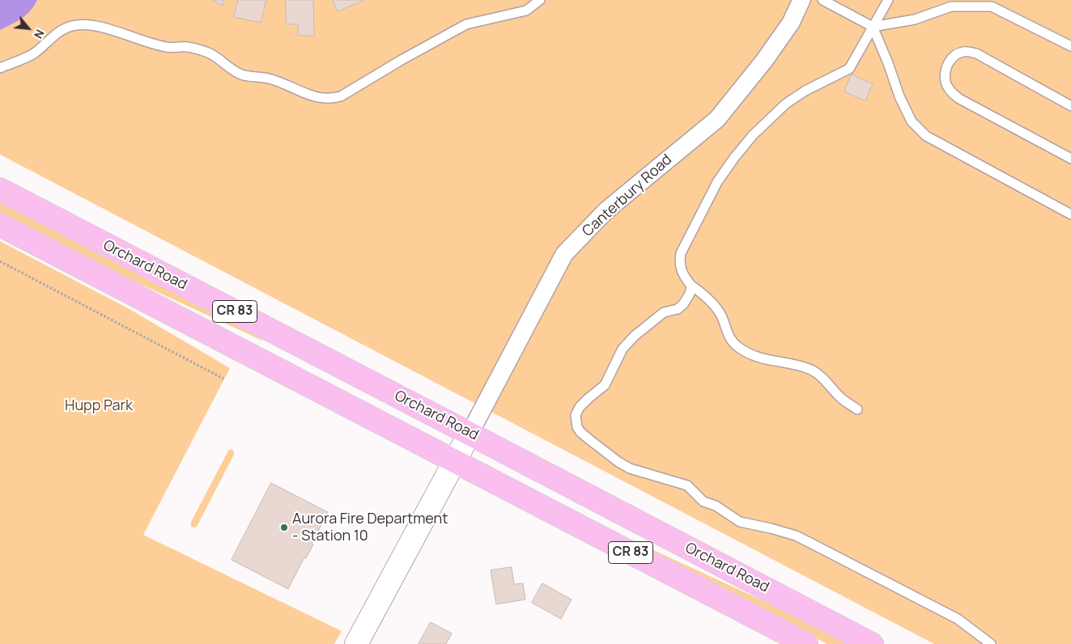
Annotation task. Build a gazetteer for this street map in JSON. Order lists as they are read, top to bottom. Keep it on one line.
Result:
{"streets":{"main road":["Orchard Road","CR 83"],"street":["Canterbury Road"]},"crossings":[["Canterbury Road","Orchard Road"]],"parks":["Hupp Park"],"places":["Aurora Fire Department - Station 10"],"north":"bottom right"}
